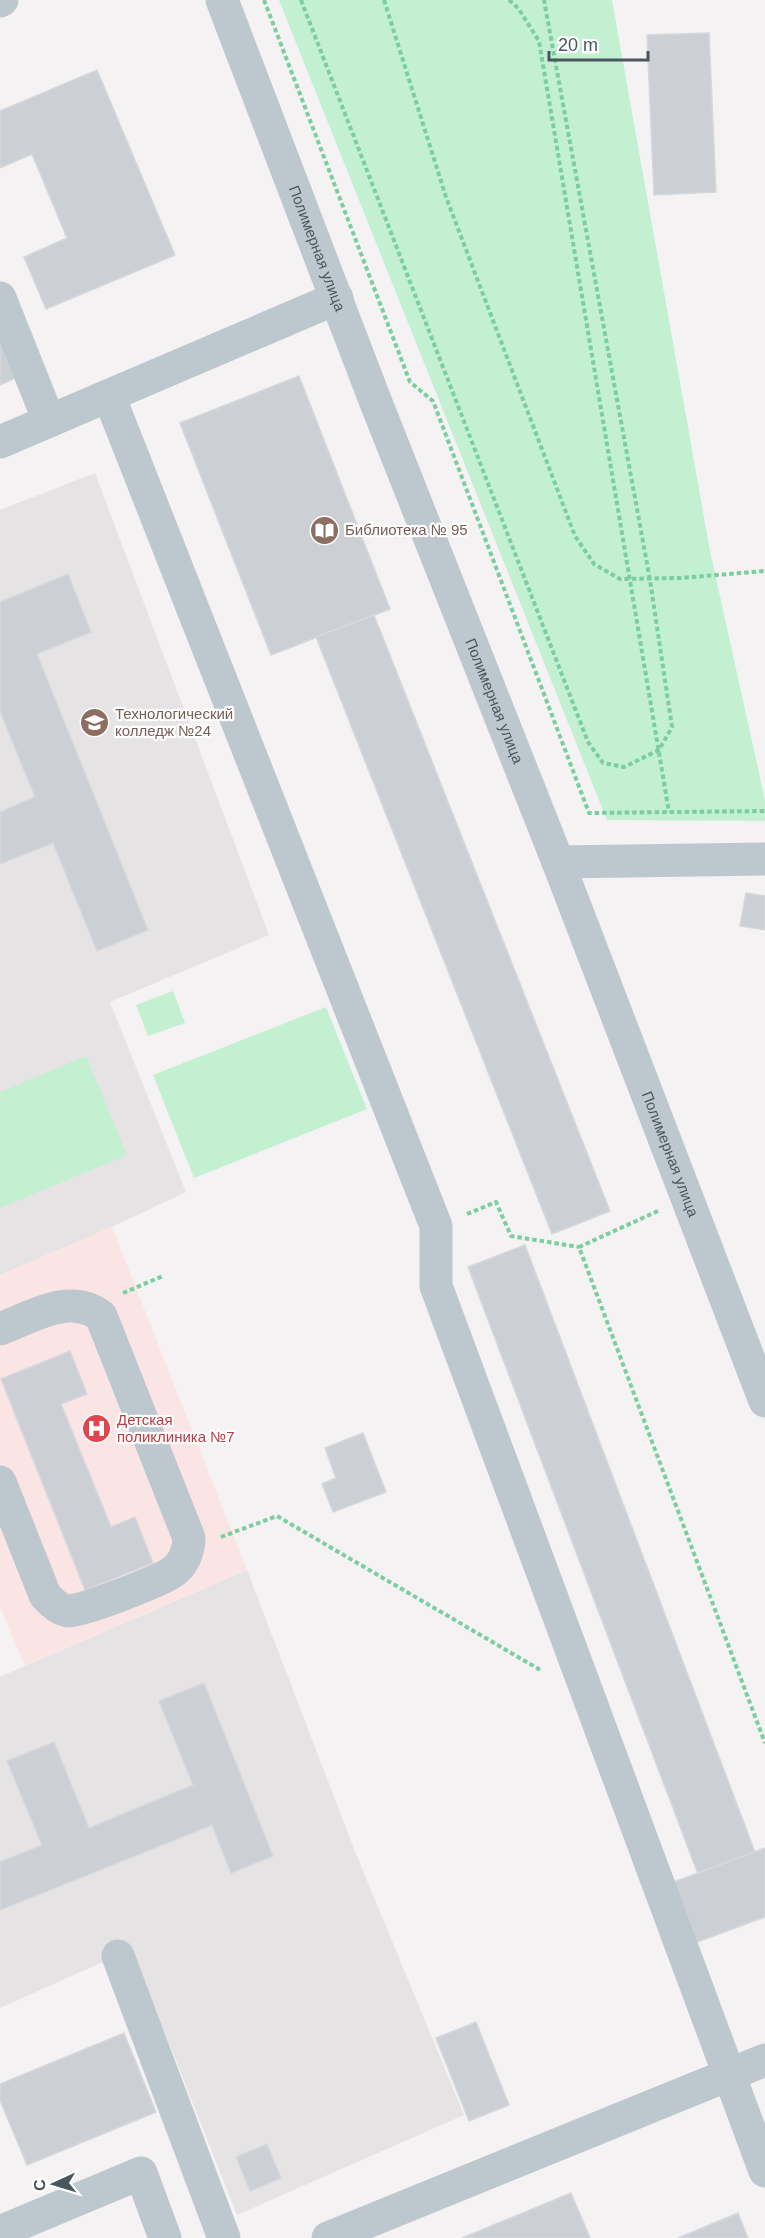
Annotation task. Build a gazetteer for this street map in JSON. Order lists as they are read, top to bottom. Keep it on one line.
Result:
{"streets":{"street":["Полимерная улица"]},"places":{"library":["Библиотека № 95"],"school or university":["Технологический колледж №24"],"hospital":["Детская поликлиника №7"]},"scale_bar":"20 m","north":"left"}
